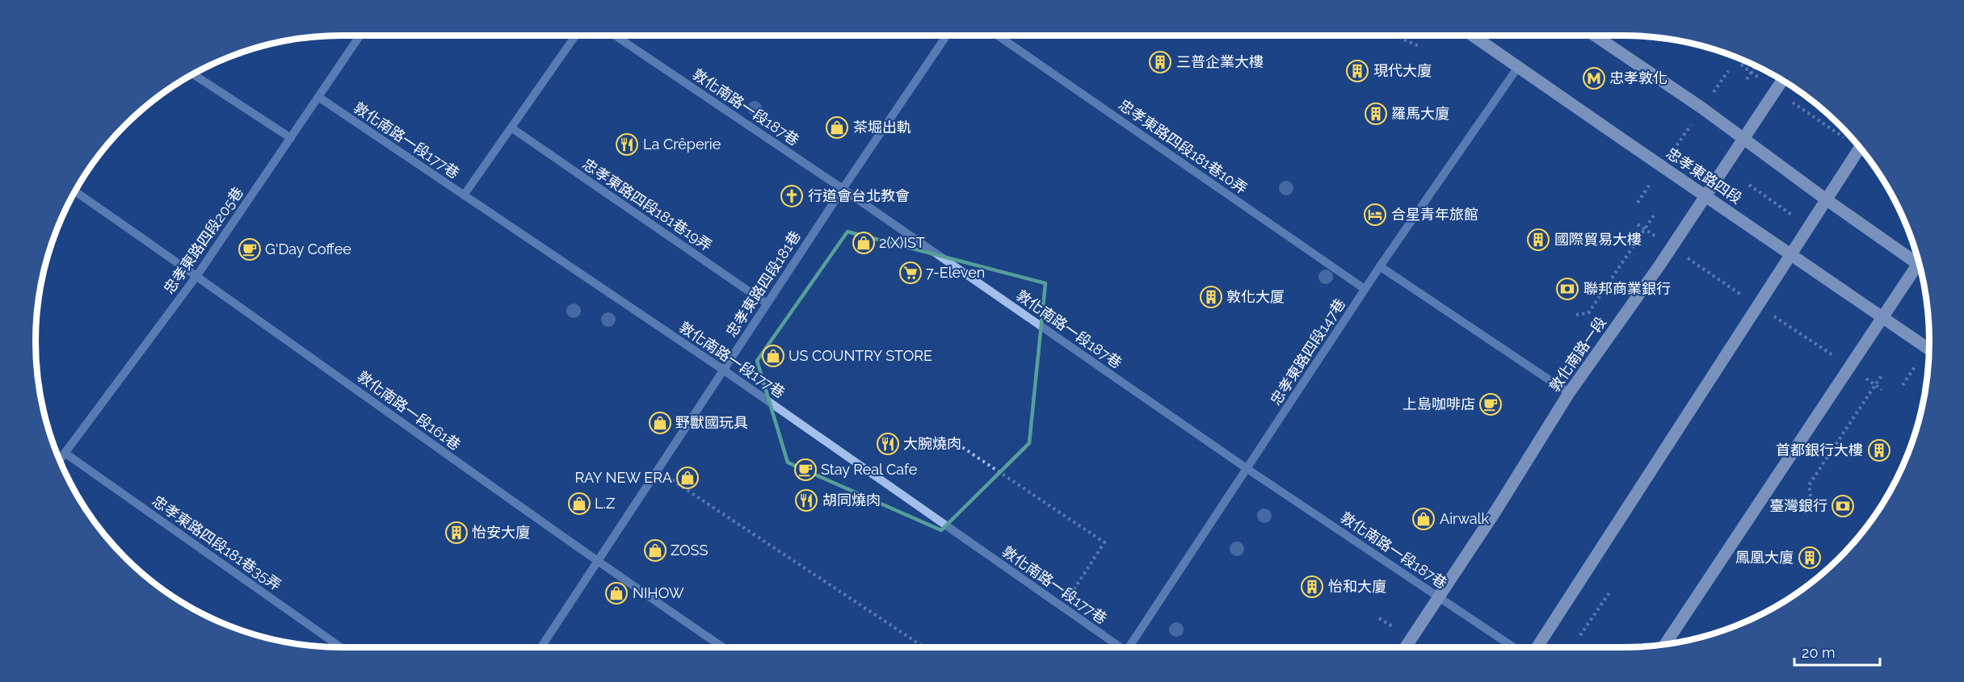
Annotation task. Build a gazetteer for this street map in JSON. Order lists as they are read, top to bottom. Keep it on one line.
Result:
{"streets":{"main road":["忠孝東路四段","敦化南路一段"],"street":["敦化南路一段187巷","敦化南路一段177巷","忠孝東路四段181巷10弄","忠孝東路四段181巷19弄","忠孝東路四段205巷","忠孝東路四段181巷","忠孝東路四段147巷","敦化南路一段161巷","忠孝東路四段181巷35弄"]},"crossings":[["敦化南路一段187巷","忠孝東路四段181巷"],["敦化南路一段187巷","忠孝東路四段147巷"],["敦化南路一段187巷","敦化南路一段"],["敦化南路一段177巷","忠孝東路四段205巷"],["敦化南路一段177巷","忠孝東路四段181巷"],["忠孝東路四段181巷10弄","忠孝東路四段147巷"],["忠孝東路四段","忠孝東路四段147巷"],["忠孝東路四段","敦化南路一段"],["忠孝東路四段181巷19弄","忠孝東路四段181巷"],["忠孝東路四段205巷","敦化南路一段161巷"],["忠孝東路四段205巷","忠孝東路四段181巷35弄"],["忠孝東路四段181巷","敦化南路一段161巷"]],"places":{"building":["三普企業大樓","現代大廈","羅馬大廈","國際貿易大樓","敦化大厦","首都銀行大樓","怡安大廈","鳳凰大廈","怡和大廈"],"metro station":["忠孝敦化"],"shop":["茶堀出軌","2(X)IST","US COUNTRY STORE","野獸國玩具","RAY NEW ERA","L.Z","Airwalk","ZOSS","NIHOW"],"restaurant":["La Crêperie","大腕燒肉","胡同燒肉"],"church":["行道會台北教會"],"hotel":["合星青年旅館"],"cafe":["G'Day Coffee","上島咖啡店","Stay Real Cafe"],"supermarket":["7-Eleven"],"bank":["聯邦商業銀行","臺灣銀行"]},"scale_bar":"20 m"}
